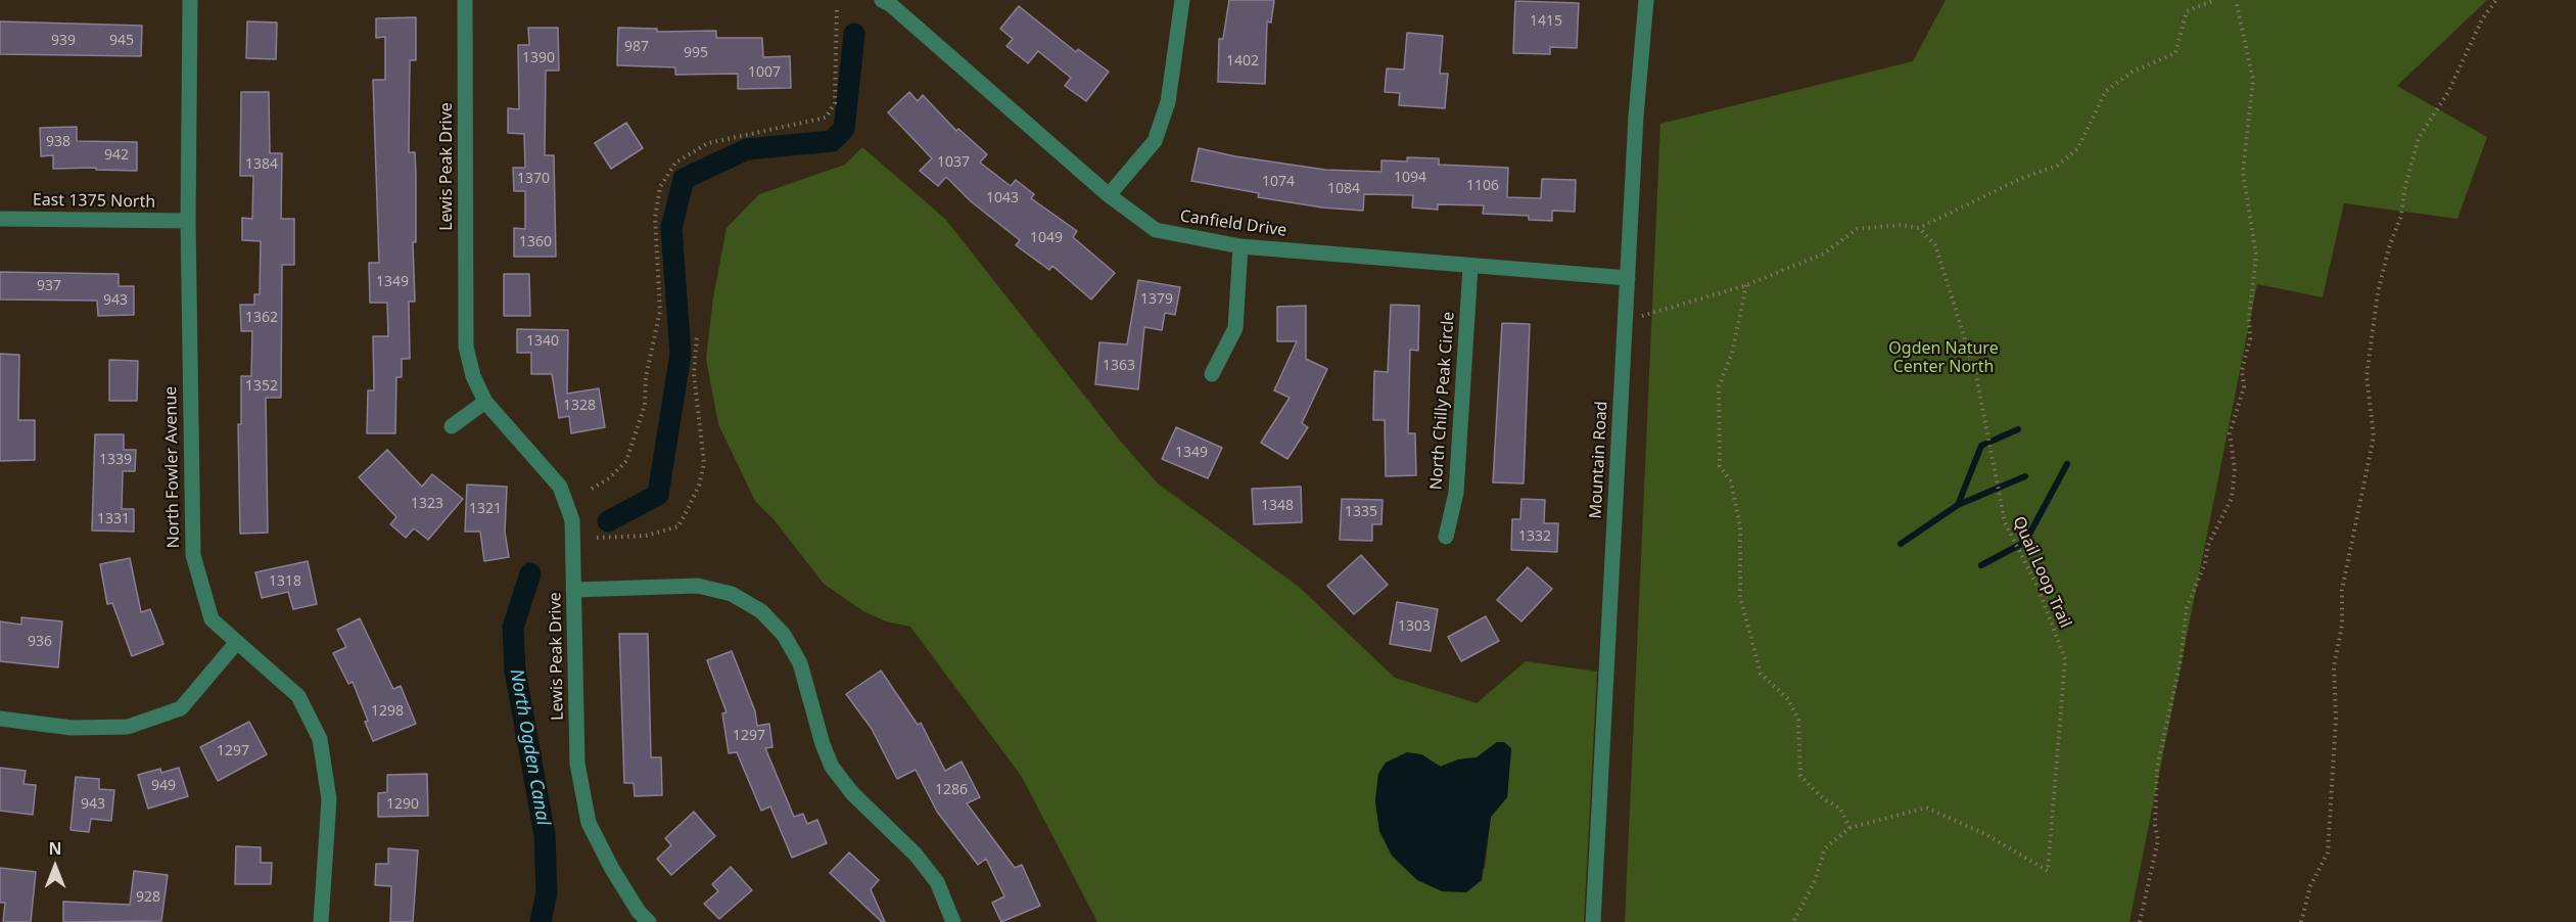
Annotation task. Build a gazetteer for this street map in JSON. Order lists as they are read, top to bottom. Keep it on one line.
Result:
{"streets":{"street":["Lewis Peak Drive","East 1375 North","Canfield Drive","North Chilly Peak Circle","Mountain Road","North Fowler Avenue"],"path":["Quail Loop Trail"]},"crossings":[["East 1375 North","North Fowler Avenue"],["Canfield Drive","North Chilly Peak Circle"],["Canfield Drive","Mountain Road"]],"water":["North Ogden Canal"],"parks":["Ogden Nature Center North"],"house_numbers":["1415","939","945","987","995","1390","1402","1007","938","942","1037","1384","1094","1370","1074","1106","1084","1043","1049","1360","1349","937","1379","943","1362","1340","1363","1352","1328","1349","1339","1323","1348","1321","1335","1331","1332","1318","1303","936","1298","1297","1297","949","1286","943","1290","928"],"north":"top"}
